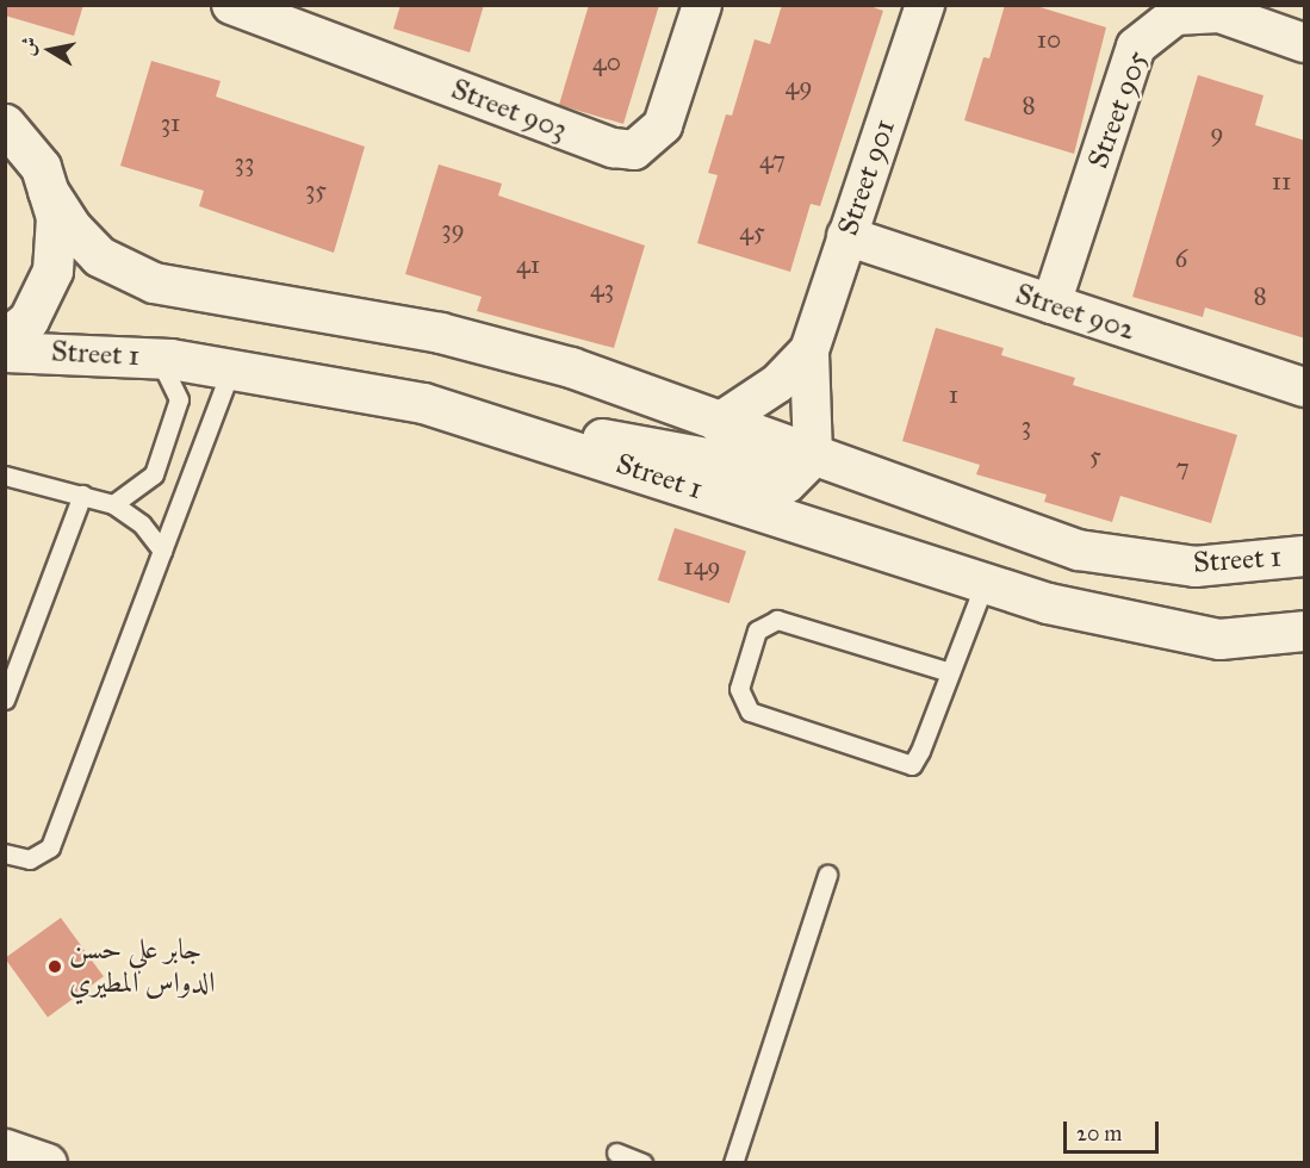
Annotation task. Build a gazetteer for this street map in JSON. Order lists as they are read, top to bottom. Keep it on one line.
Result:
{"streets":{"street":["Street 903","Street 905","Street 901","Street 902","Street 1"]},"crossings":[["Street 905","Street 902"],["Street 901","Street 902"],["Street 901","Street 1"]],"places":["جابر علي حسن الدواس المطيري"],"house_numbers":["10","40","49","8","31","9","47","33","11","35","39","45","6","41","43","8","1","3","5","7","149"],"scale_bar":"20 m","north":"left"}
